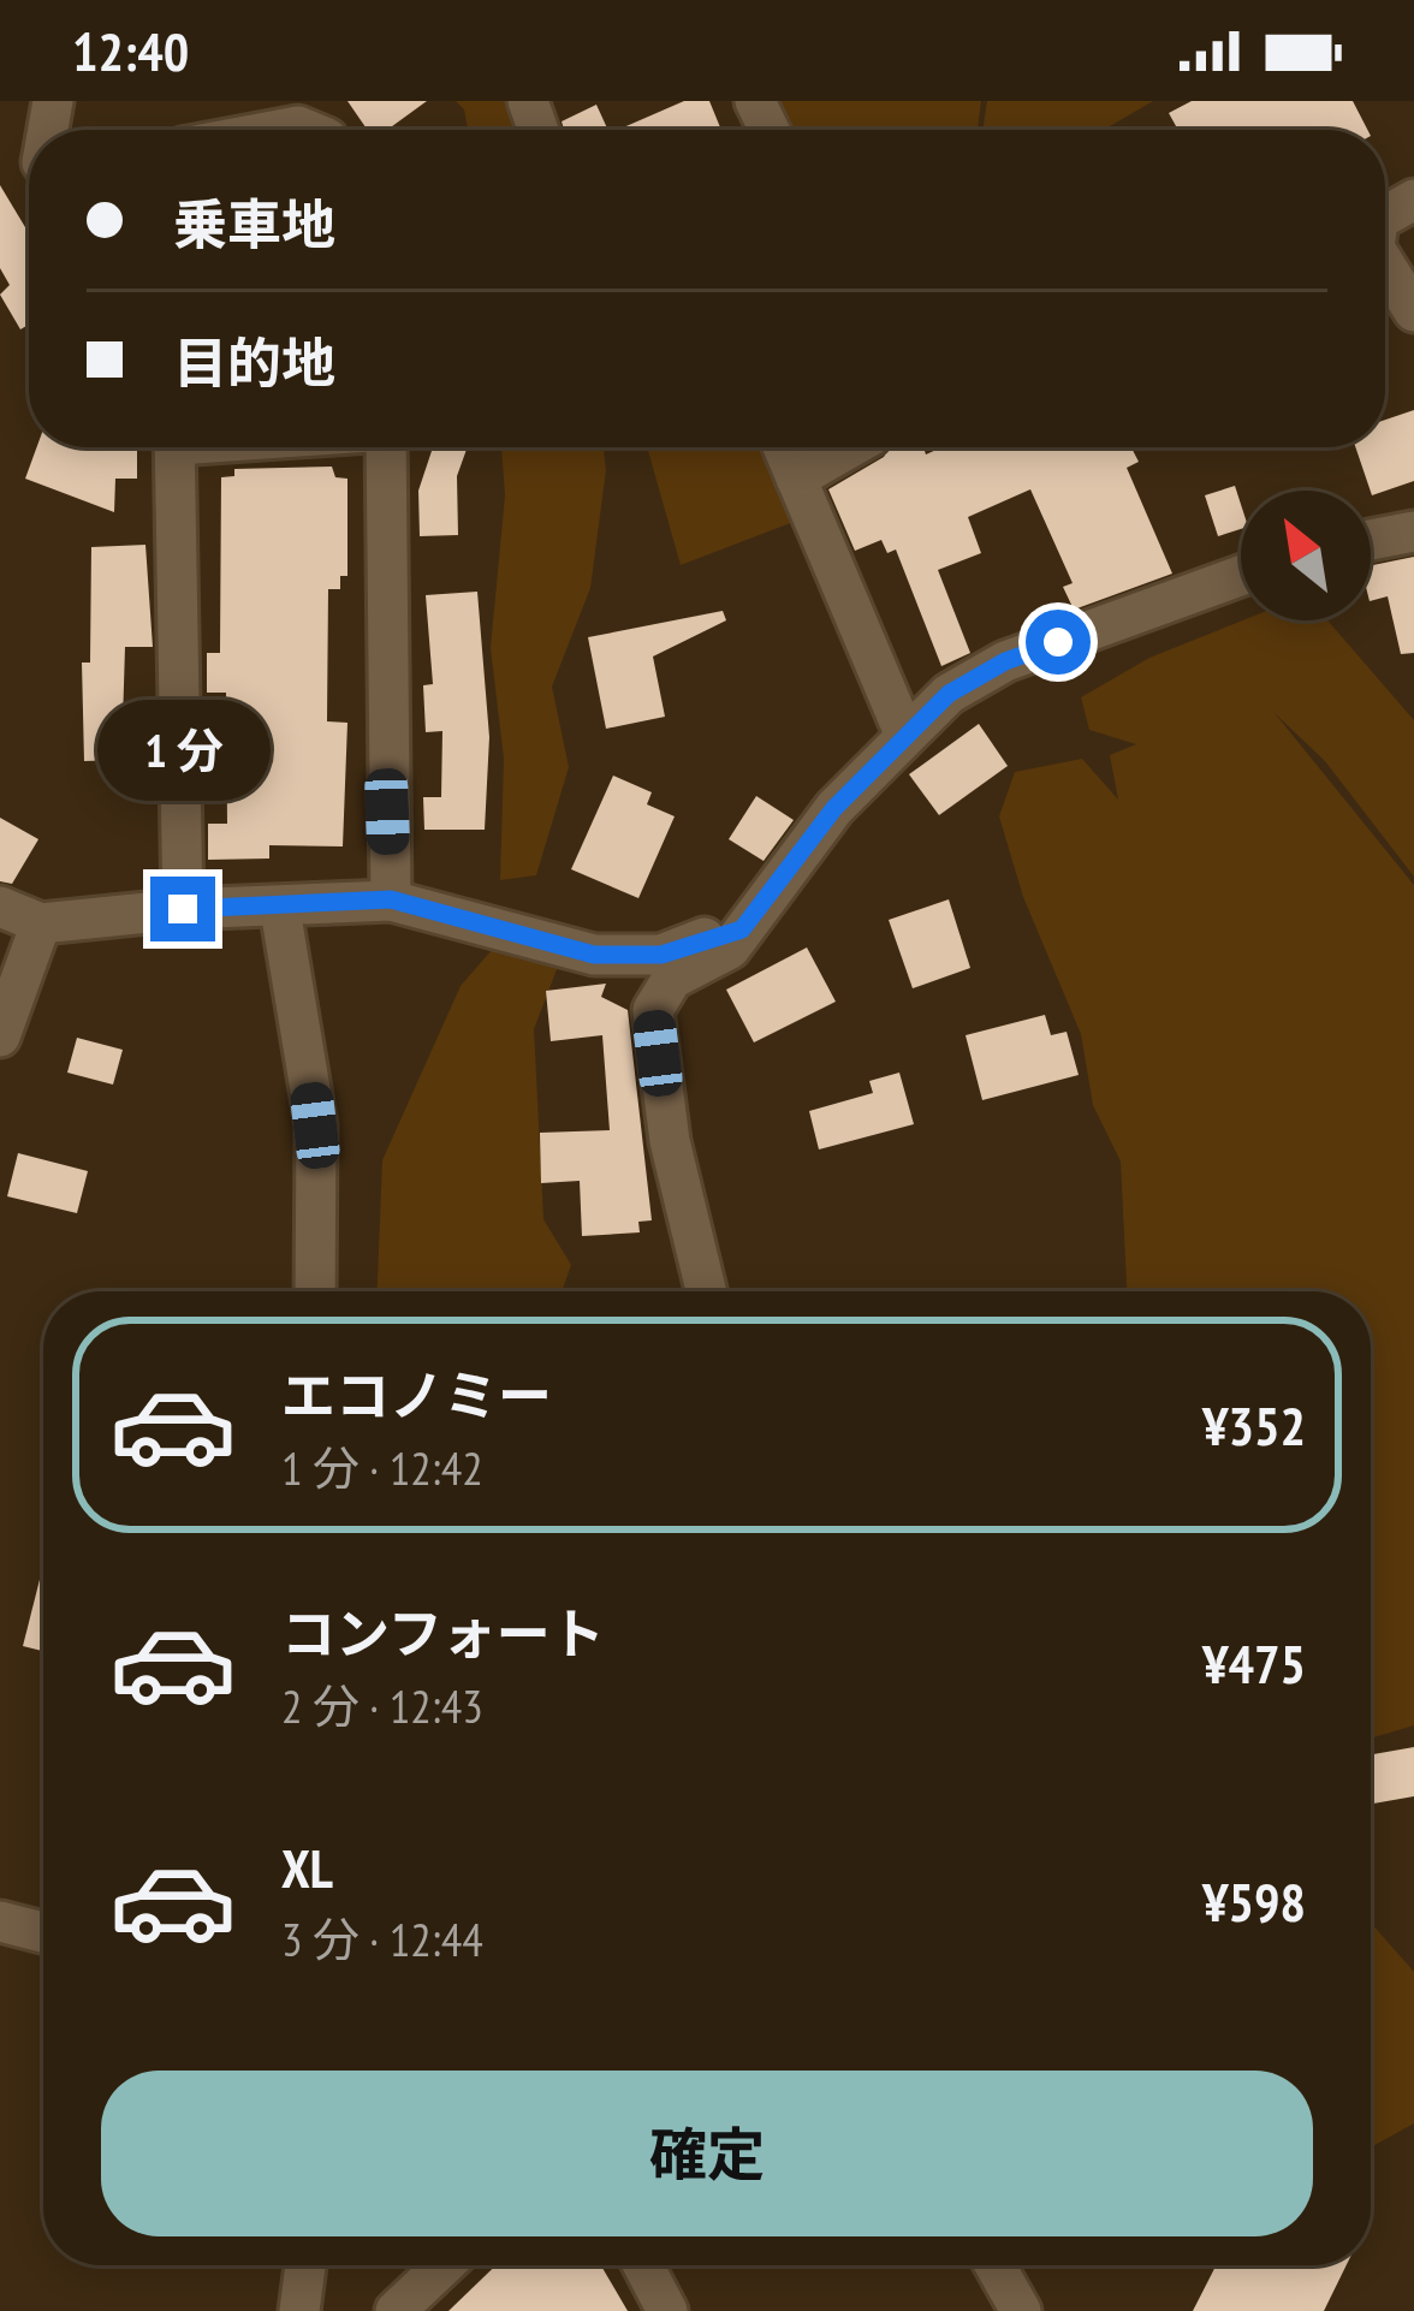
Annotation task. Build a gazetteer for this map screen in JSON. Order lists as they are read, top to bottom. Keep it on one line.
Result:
{"north":"top left","page":{"status":"12:40","banner":["乗車地","目的地"],"bubble":"1 分","list":[{"name":"エコノミー","note":"1 分 · 12:42","value":"¥352"},{"name":"コンフォート","note":"2 分 · 12:43","value":"¥475"},{"name":"XL","note":"3 分 · 12:44","value":"¥598"}],"buttons":"確定"}}
